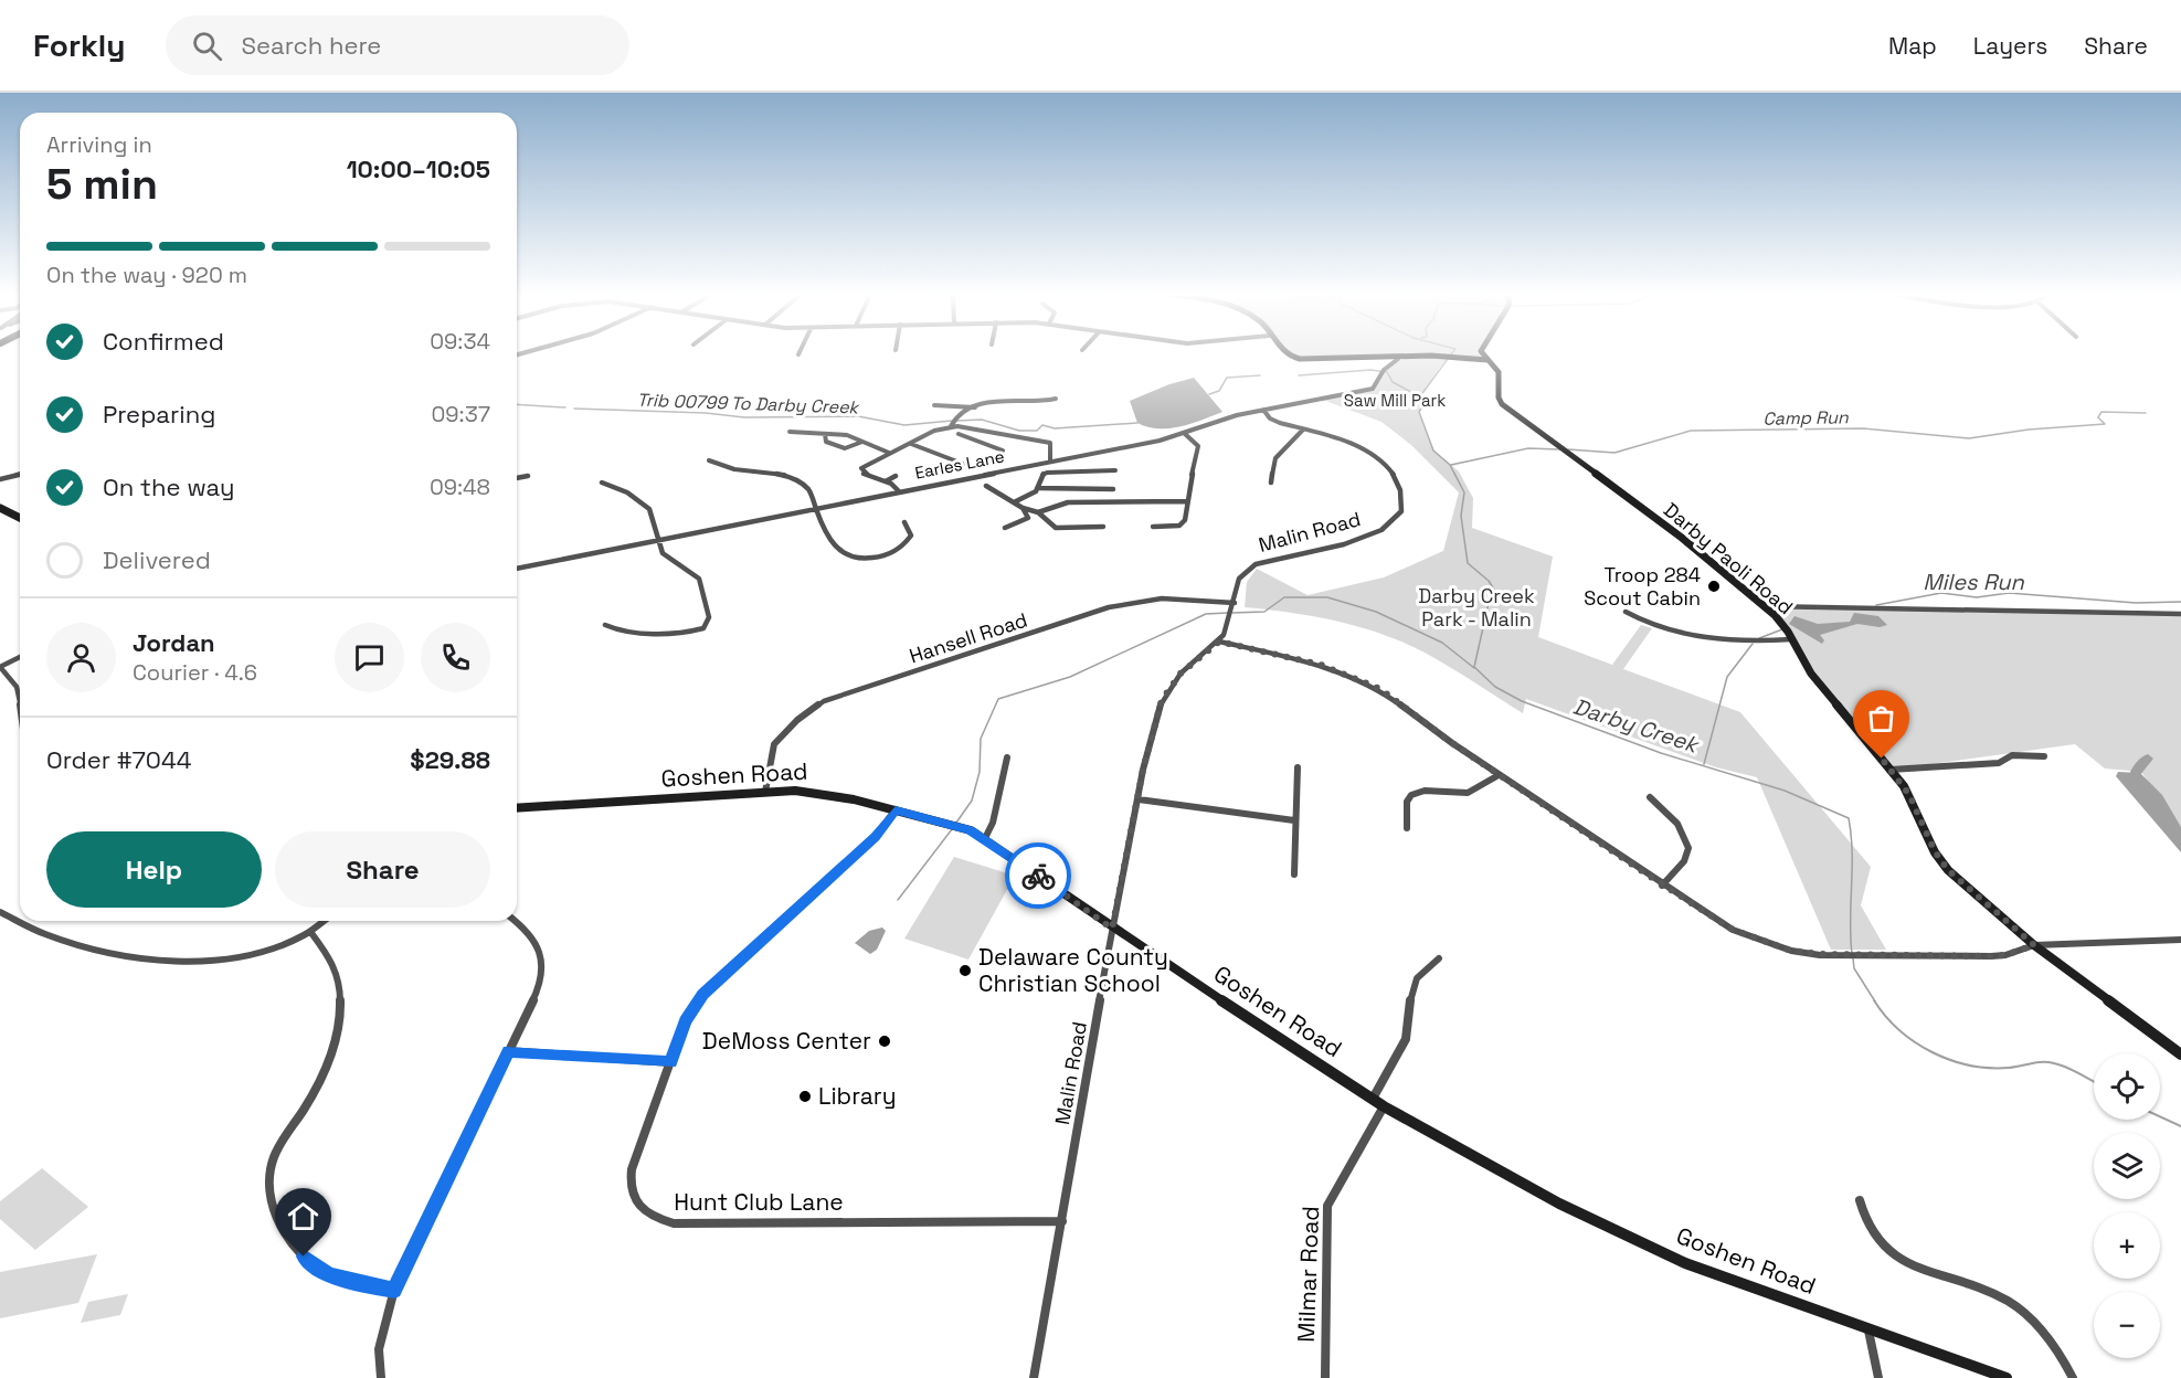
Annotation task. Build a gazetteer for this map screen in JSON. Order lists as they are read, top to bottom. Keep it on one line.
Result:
{"streets":{"street":["Earles Lane","Malin Road","Darby Paoli Road","Hansell Road","Goshen Road","Hunt Club Lane","Milmar Road"]},"crossings":[["Earles Lane","Malin Road"],["Malin Road","Hansell Road"],["Malin Road","Goshen Road"],["Malin Road","Hunt Club Lane"],["Hansell Road","Goshen Road"],["Goshen Road","Hunt Club Lane"],["Goshen Road","Milmar Road"]],"water":["Trib 00799 To Darby Creek","Camp Run","Miles Run","Darby Creek"],"parks":["Saw Mill Park","Darby Creek Park - Malin"],"places":["Troop 284 Scout Cabin","Delaware County Christian School","DeMoss Center","Library"],"page":{"header":"Forkly","search":"Search here","nav":["Map","Layers","Share"],"heading":["5 min","Arriving in","10:00–10:05"],"panel":["Jordan","Courier · 4.6","Order #7044","$29.88"],"bar":"On the way · 920 m","list":[["Confirmed","09:34"],["Preparing","09:37"],["On the way","09:48"],"Delivered"],"buttons":["Help","Share"],"map_buttons":["+","−"]}}
